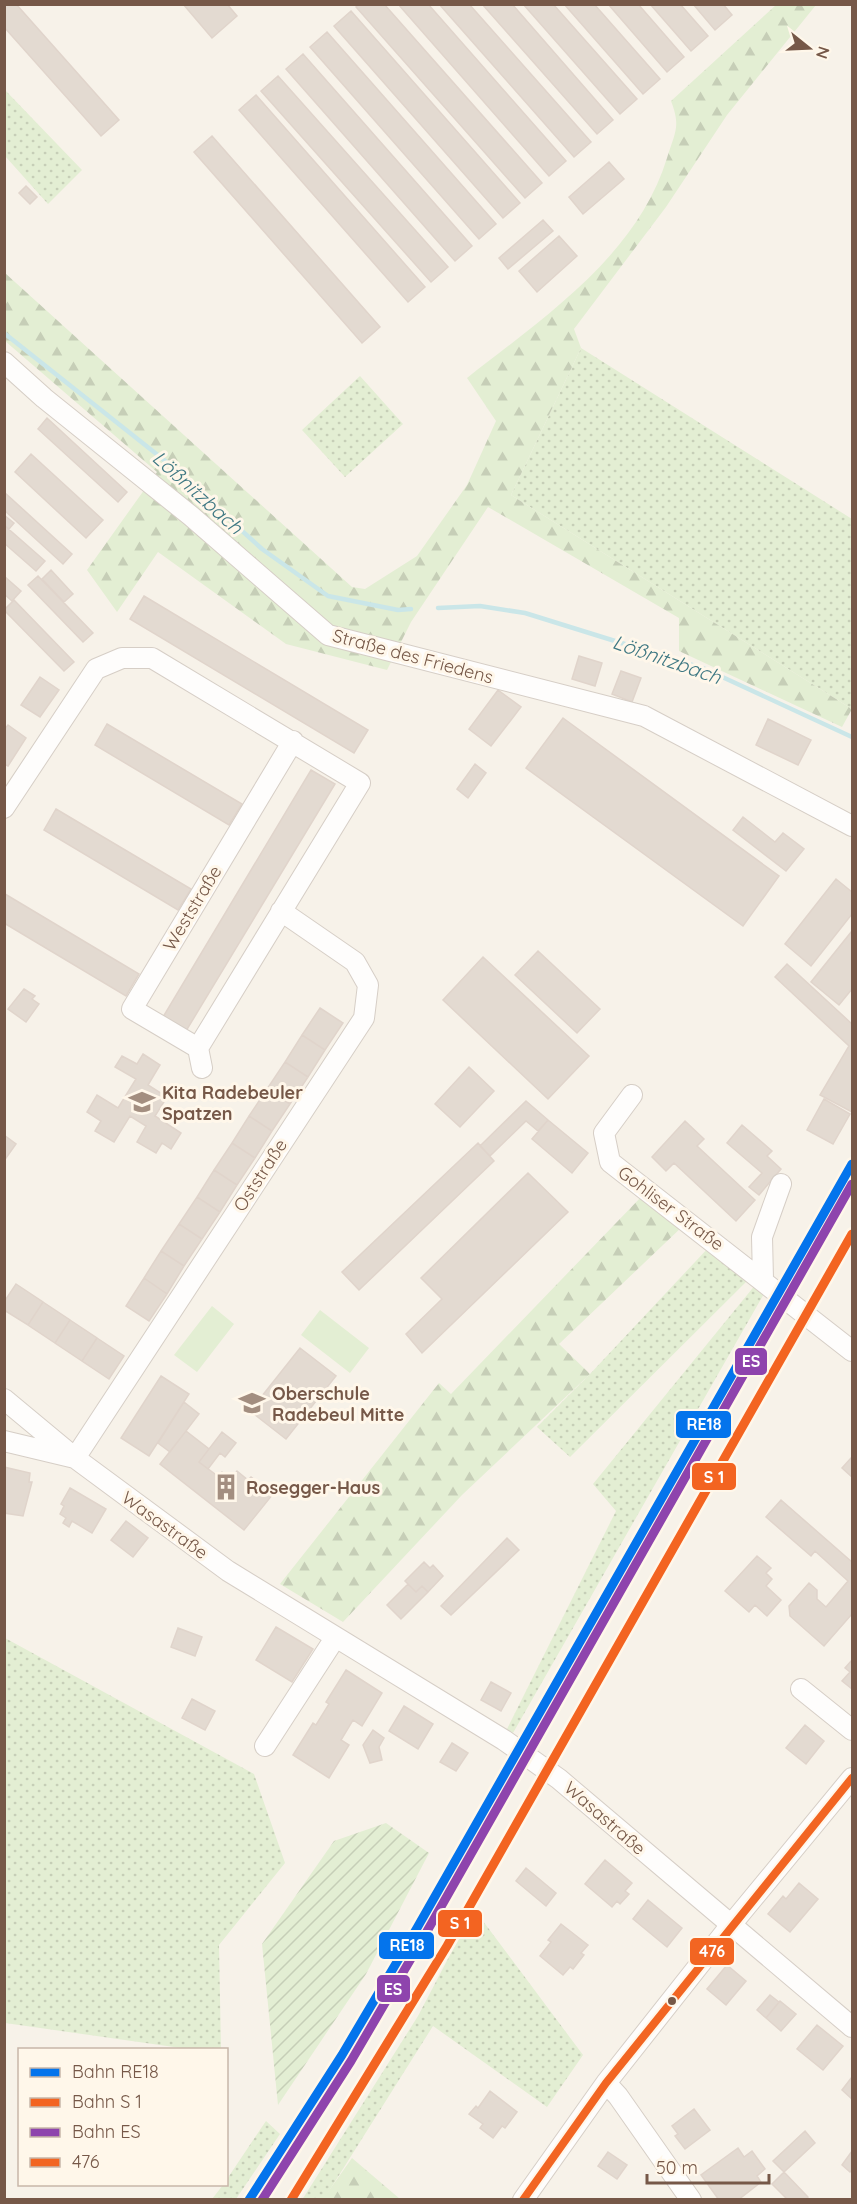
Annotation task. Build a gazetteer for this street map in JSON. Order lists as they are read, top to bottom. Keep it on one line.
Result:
{"streets":{"street":["Straße des Friedens","Weststraße","Oststraße","Gohliser Straße","Wasastraße"]},"crossings":[["Oststraße","Wasastraße"]],"water":["Lößnitzbach"],"places":{"school or university":["Kita Radebeuler Spatzen","Oberschule Radebeul Mitte"],"building":["Rosegger-Haus"]},"lines":["rail line RE18","rail line ES","transit line 476"],"legend":["Bahn RE18","Bahn S 1","Bahn ES","476"],"scale_bar":"50 m","north":"right"}
